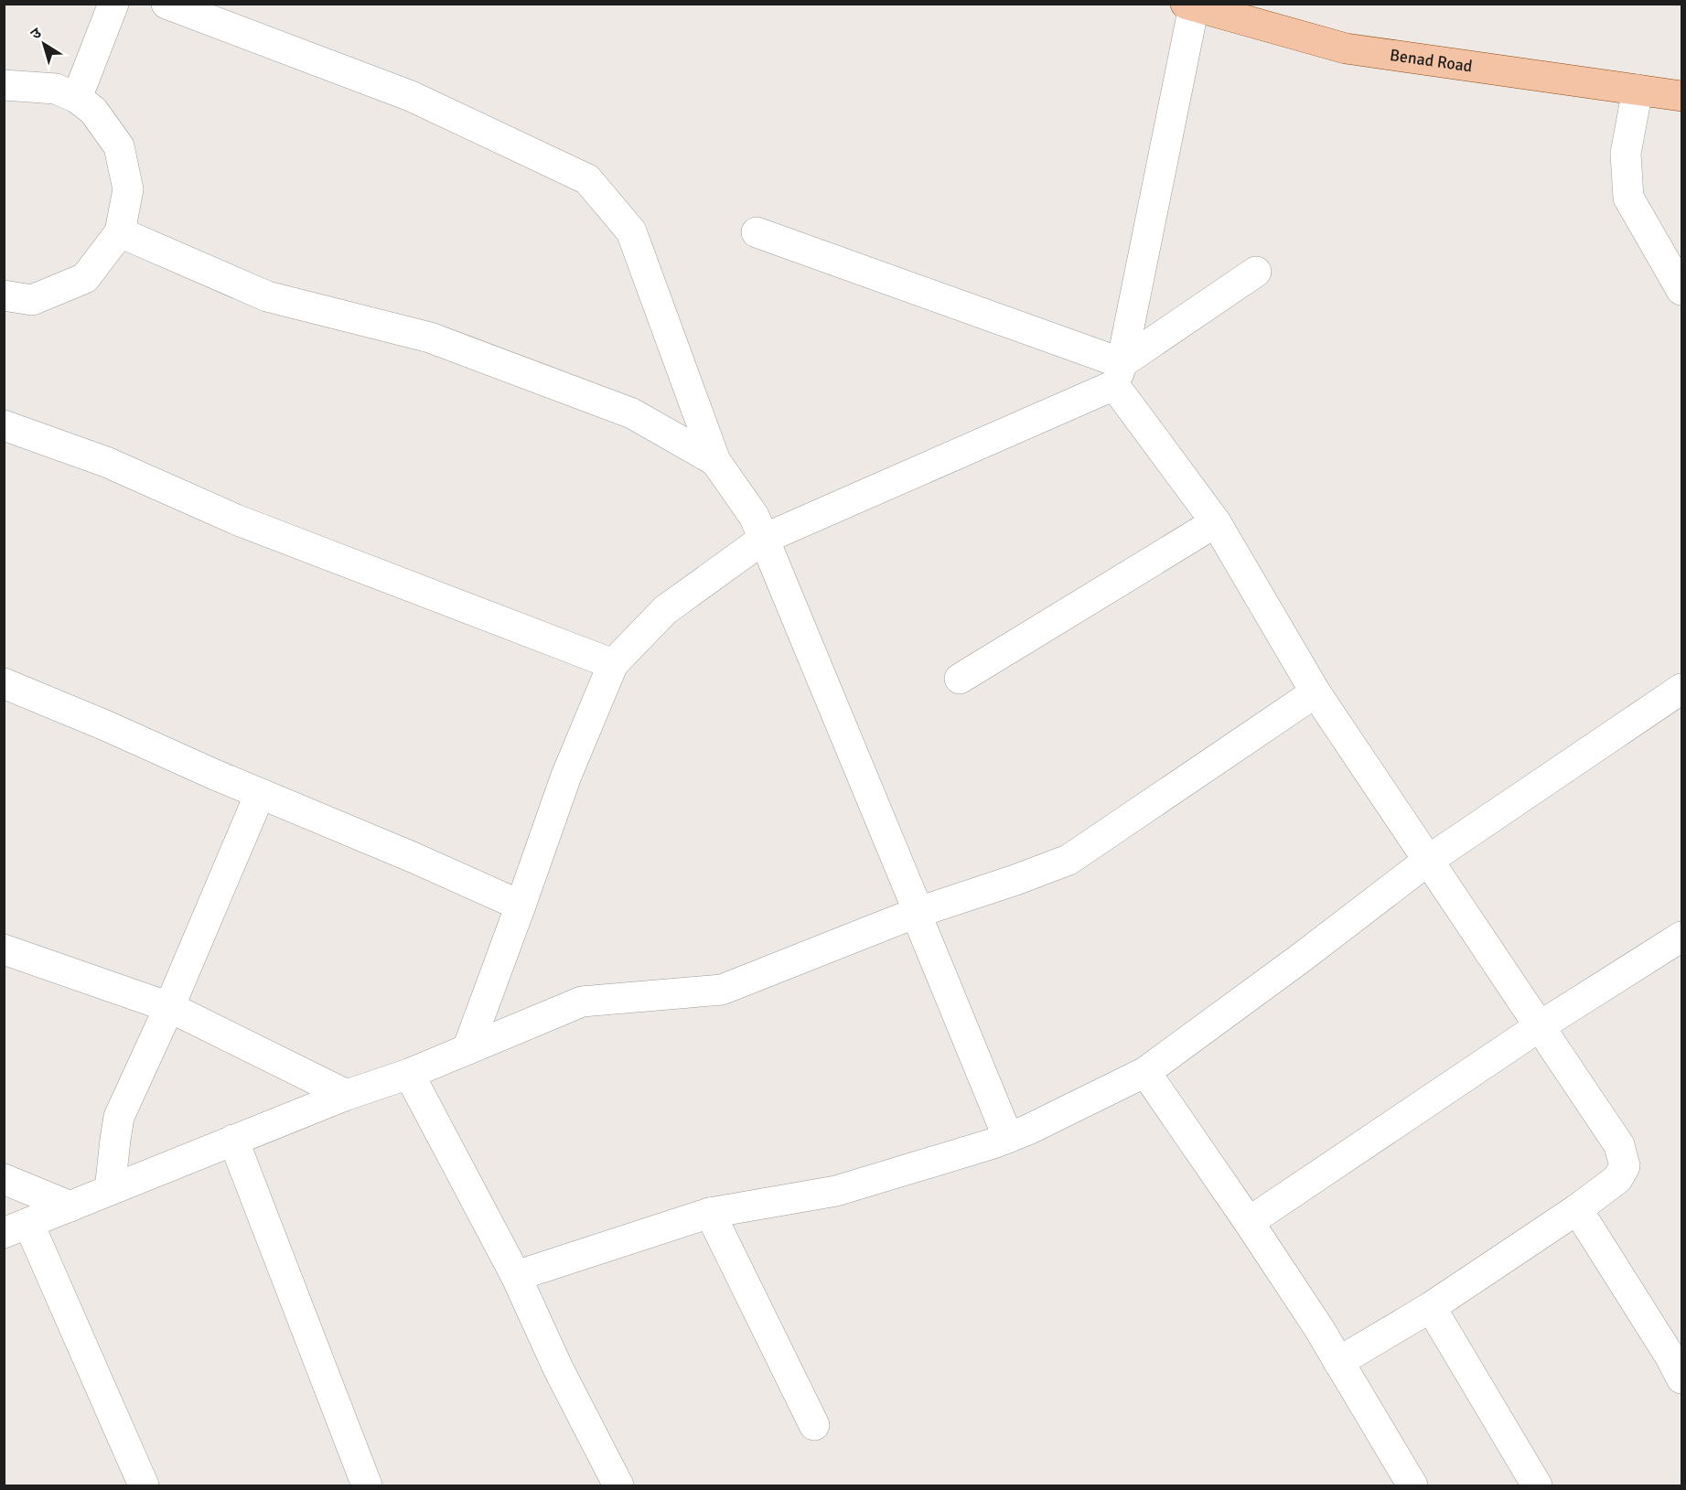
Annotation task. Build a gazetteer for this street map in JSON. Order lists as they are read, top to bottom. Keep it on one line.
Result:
{"streets":{"main road":["Benad Road"]},"north":"top left"}
